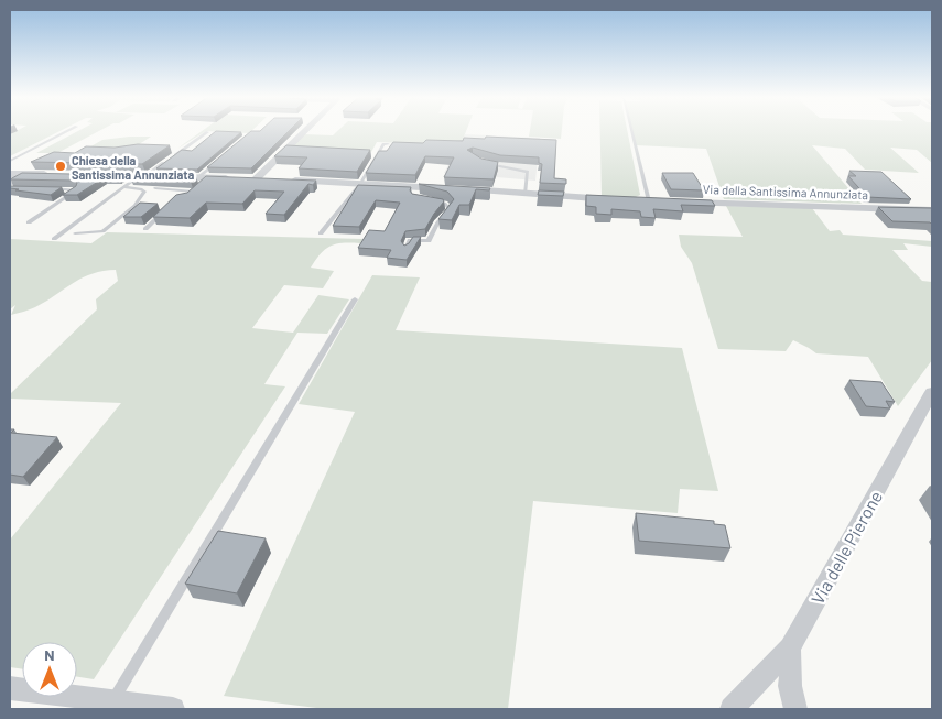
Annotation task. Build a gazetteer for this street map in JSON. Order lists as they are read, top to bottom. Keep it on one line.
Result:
{"streets":{"street":["Via della Santissima Annunziata","Via delle Pierone"]},"places":["Chiesa della Santissima Annunziata"],"north":"top"}
